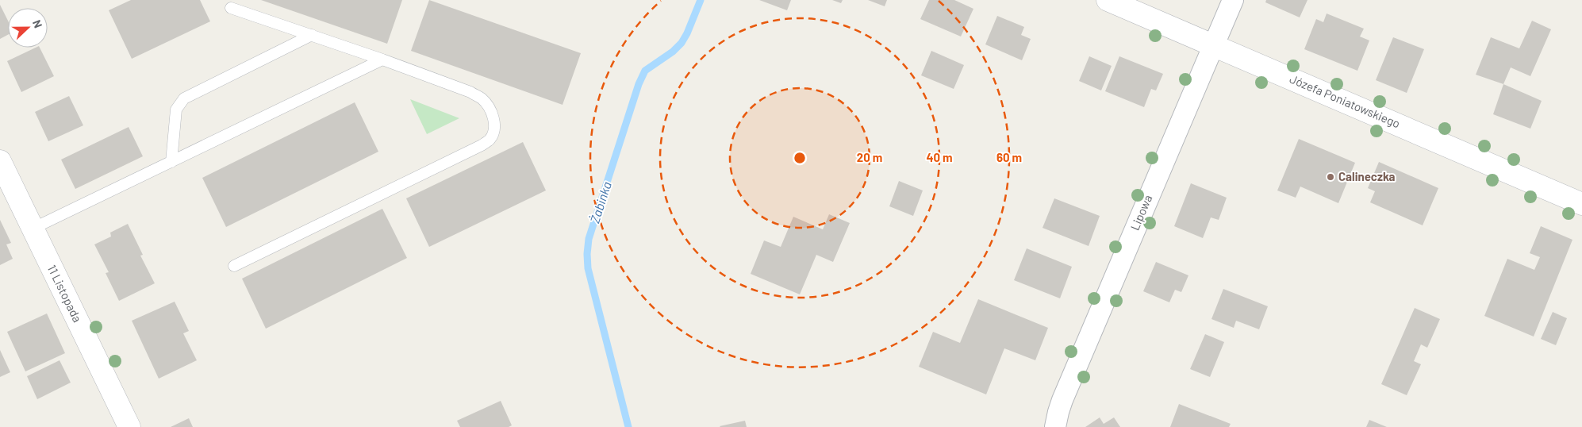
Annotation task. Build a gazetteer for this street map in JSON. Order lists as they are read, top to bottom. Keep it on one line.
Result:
{"streets":{"street":["Józefa Poniatowskiego","Lipowa","11 Listopada"]},"crossings":[["Józefa Poniatowskiego","Lipowa"]],"water":["Żabinka"],"places":["Calineczka"],"north":"right","rings":["20 m","40 m","60 m"]}
